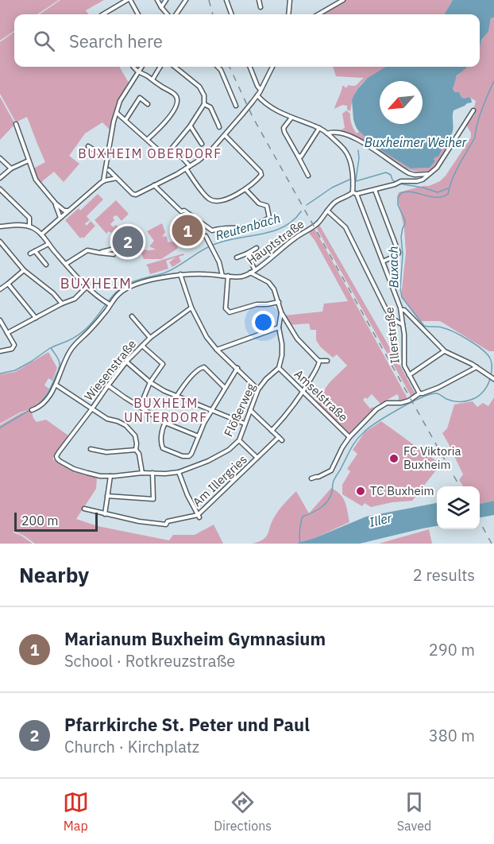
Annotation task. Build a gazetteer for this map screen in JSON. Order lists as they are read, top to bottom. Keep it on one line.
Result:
{"streets":{"street":["Hauptstraße","Illerstraße","Wiesenstraße","Amselstraße","Flößerweg","Am Illergries"]},"crossings":[["Wiesenstraße","Flößerweg"],["Amselstraße","Flößerweg"]],"districts":["BUXHEIM OBERDORF","BUXHEIM","BUXHEIM UNTERDORF"],"water":["Buxheimer Weiher","Reutenbach","Buxach","Iller"],"places":["FC Viktoria Buxheim","TC Buxheim"],"scale_bar":"200 m","north":"bottom left","page":{"search":"Search here","pins":["1","2"],"scale":"200 m","heading":["Nearby","2 results"],"list":[{"mark":"1","name":"Marianum Buxheim Gymnasium","note":"School · Rotkreuzstraße","value":"290 m"},{"mark":"2","name":"Pfarrkirche St. Peter und Paul","note":"Church · Kirchplatz","value":"380 m"}],"nav":["Map","Directions","Saved"]}}
